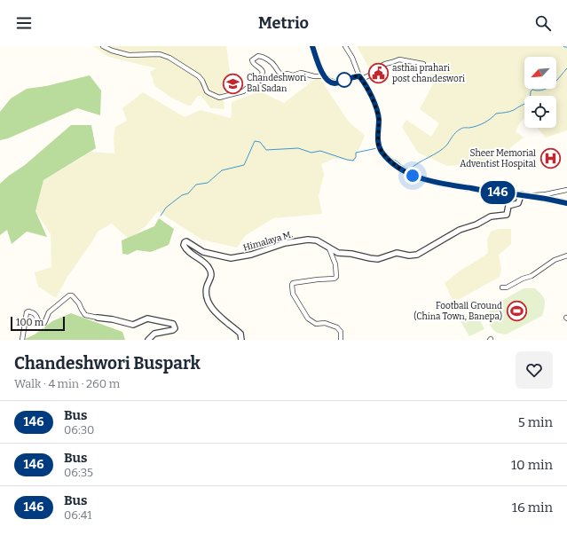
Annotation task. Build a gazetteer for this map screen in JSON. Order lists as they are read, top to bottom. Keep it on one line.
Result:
{"streets":{"street":["Himalaya M."]},"places":{"public building":["asthai prahari post chandeswori"],"school or university":["Chandeshwori Bal Sadan"],"hospital":["Sheer Memorial Adventist Hospital"],"sports":["Football Ground (China Town, Banepa)"]},"lines":["bus line 146"],"scale_bar":"100 m","north":"bottom left","page":{"header":"Metrio","on_map":"146","scale":"100 m","heading":["Chandeshwori Buspark","Walk · 4 min · 260 m"],"list":[{"mark":"146","name":"Bus","note":"06:30","value":"5 min"},{"mark":"146","name":"Bus","note":"06:35","value":"10 min"},{"mark":"146","name":"Bus","note":"06:41","value":"16 min"}]}}
